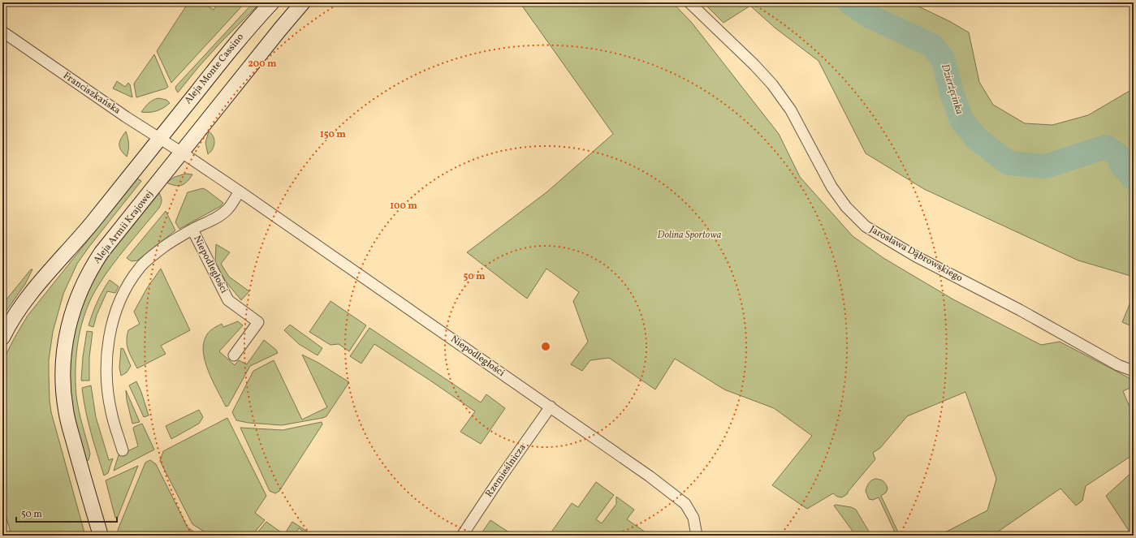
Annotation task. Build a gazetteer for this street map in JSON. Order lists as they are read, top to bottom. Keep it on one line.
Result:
{"streets":{"street":["Aleja Monte Cassino","Franciszkańska","Aleja Armii Krajowej","Jarosława Dąbrowskiego","Niepodległości","Rzemieślnicza"]},"crossings":[["Aleja Monte Cassino","Franciszkańska"],["Franciszkańska","Aleja Armii Krajowej"],["Franciszkańska","Niepodległości"],["Aleja Armii Krajowej","Niepodległości"],["Niepodległości","Rzemieślnicza"]],"water":["Dzierżęcinka"],"parks":["Dolina Sportowa"],"scale_bar":"50 m","rings":["200 m","150 m","100 m","50 m"]}
